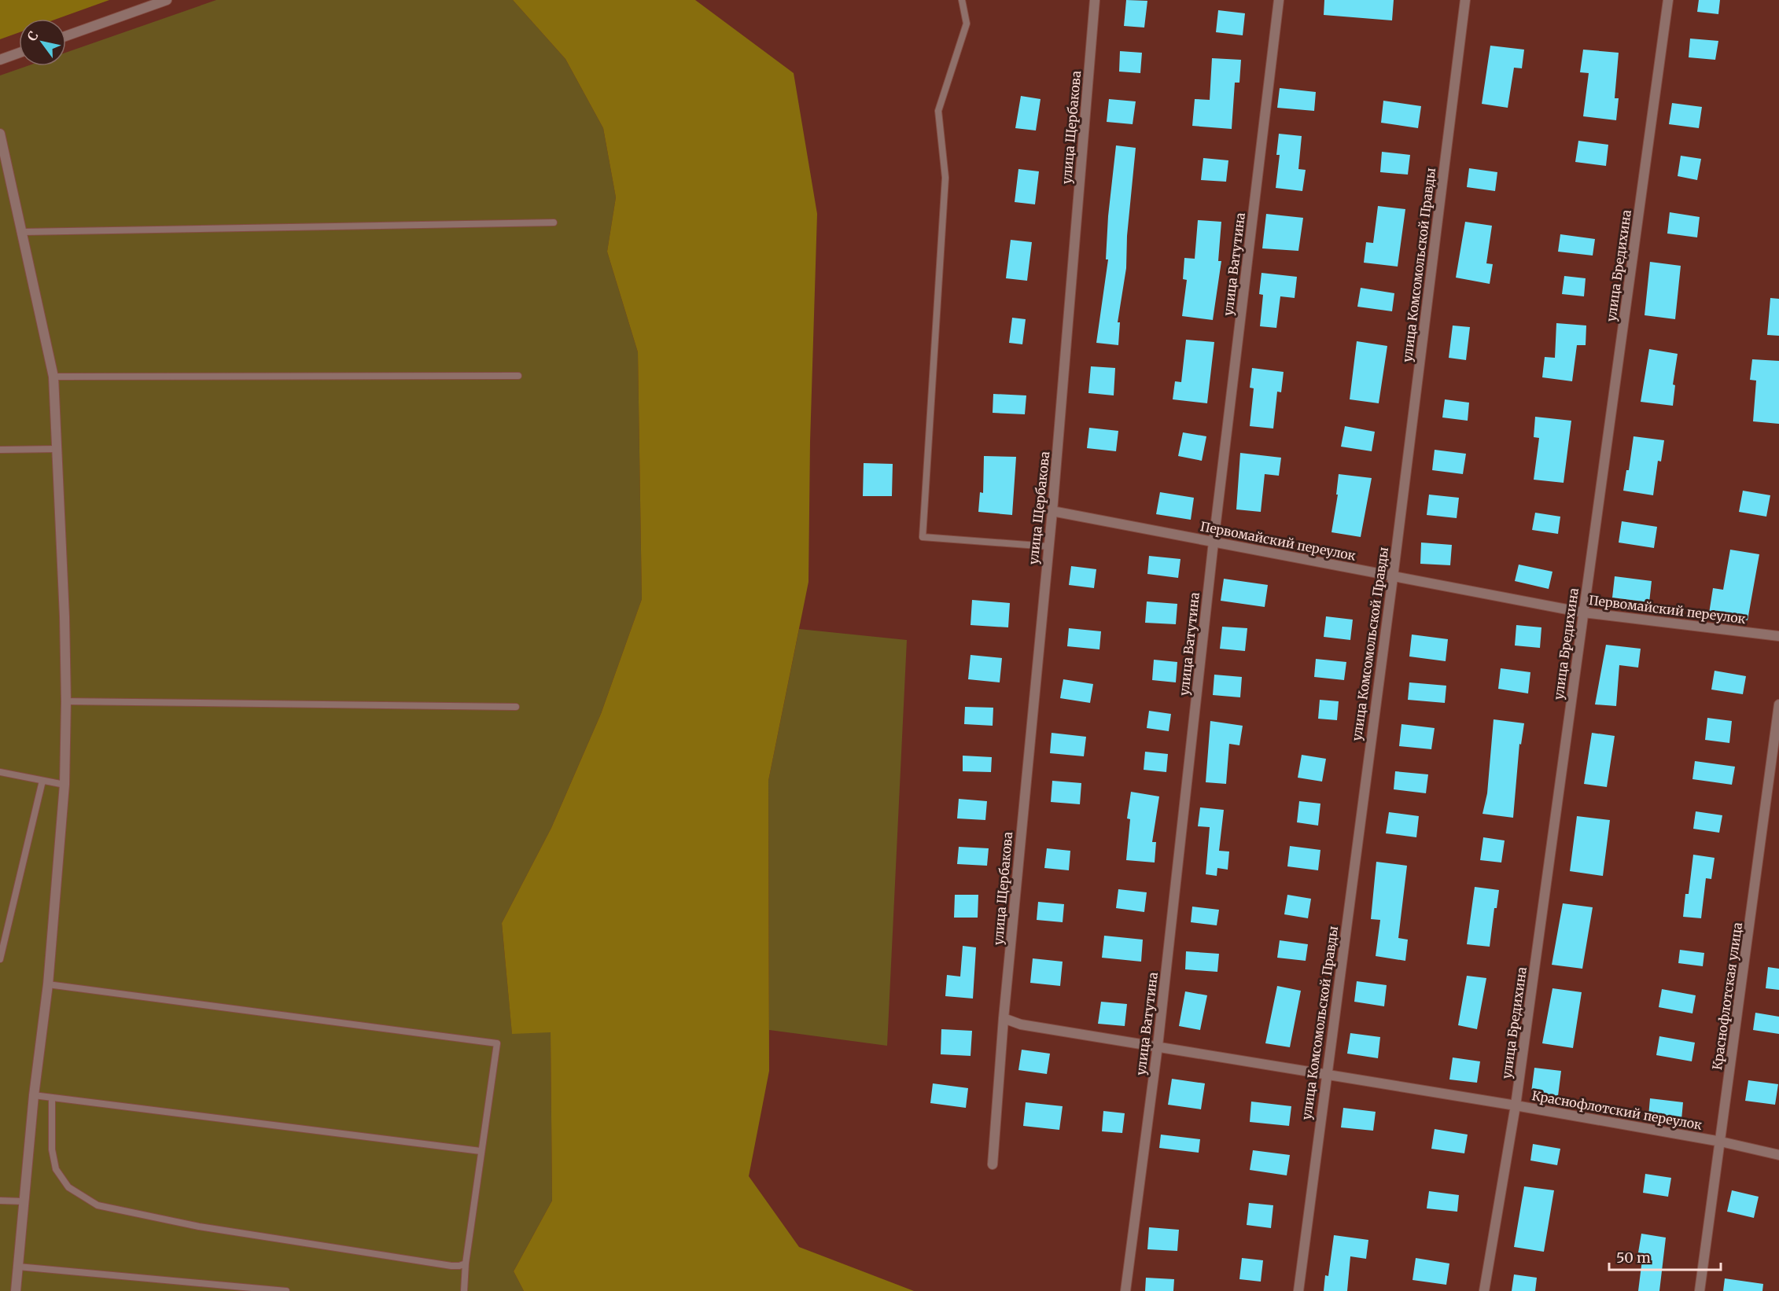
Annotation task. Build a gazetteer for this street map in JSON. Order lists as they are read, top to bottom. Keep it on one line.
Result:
{"streets":{"street":["улица Щербакова","улица Ватутина","улица Комсомольской Правды","улица Бредихина","Первомайский переулок","Краснофлотская улица","Краснофлотский переулок"]},"crossings":[["улица Щербакова","Первомайский переулок"],["улица Щербакова","Краснофлотский переулок"],["улица Ватутина","Первомайский переулок"],["улица Ватутина","Краснофлотский переулок"],["улица Комсомольской Правды","Первомайский переулок"],["улица Комсомольской Правды","Краснофлотский переулок"],["улица Бредихина","Первомайский переулок"],["улица Бредихина","Краснофлотский переулок"],["Краснофлотская улица","Краснофлотский переулок"]],"scale_bar":"50 m","north":"top left"}
